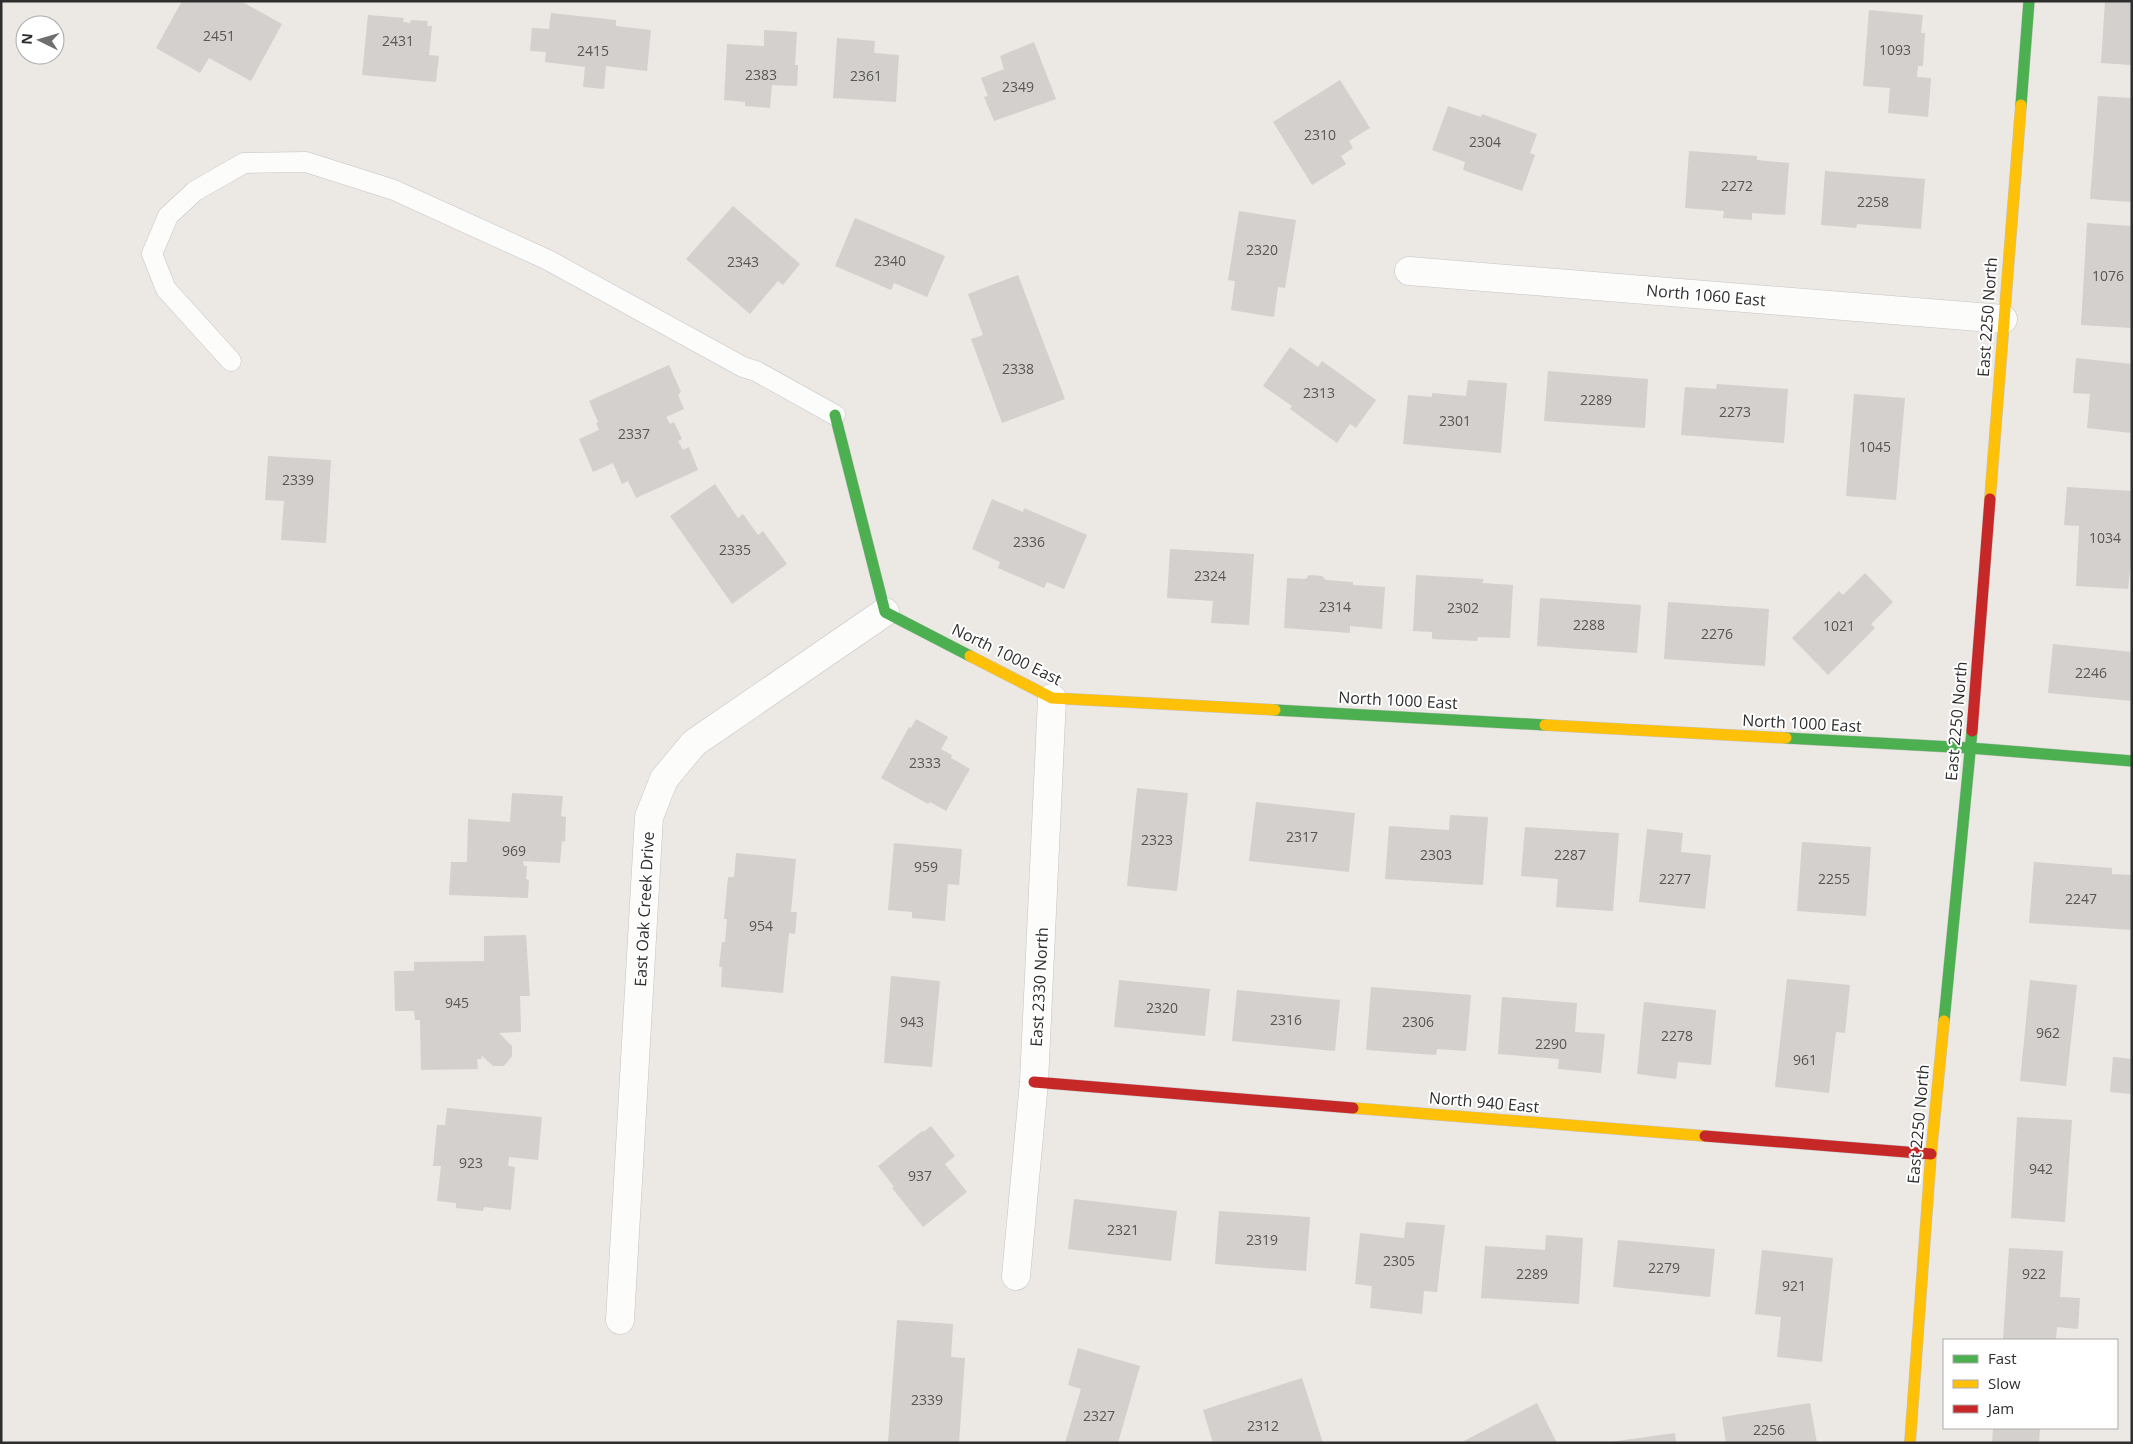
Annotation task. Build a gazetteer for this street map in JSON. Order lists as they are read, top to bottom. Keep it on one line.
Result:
{"streets":{"street":["North 1060 East","East 2250 North","North 1000 East","East Oak Creek Drive","East 2330 North","North 940 East"]},"crossings":[["North 1060 East","East 2250 North"],["East 2250 North","North 1000 East"],["East 2250 North","North 940 East"],["North 1000 East","East Oak Creek Drive"],["North 1000 East","East 2330 North"],["East 2330 North","North 940 East"]],"house_numbers":["2451","2431","1093","2415","2383","2361","2349","2310","2304","2272","2258","2320","2340","2343","1076","2338","2313","2289","2273","2301","2337","1045","2339","1034","2336","2335","2324","2314","2302","2288","1021","2276","2246","2333","2317","2323","969","2303","2287","959","2277","2255","2247","954","945","2320","2316","943","2306","962","2278","2290","961","923","942","937","2321","2319","2305","2279","2289","922","921","2339","2327","2312","2256"],"legend":["Fast","Slow","Jam"],"north":"left"}
